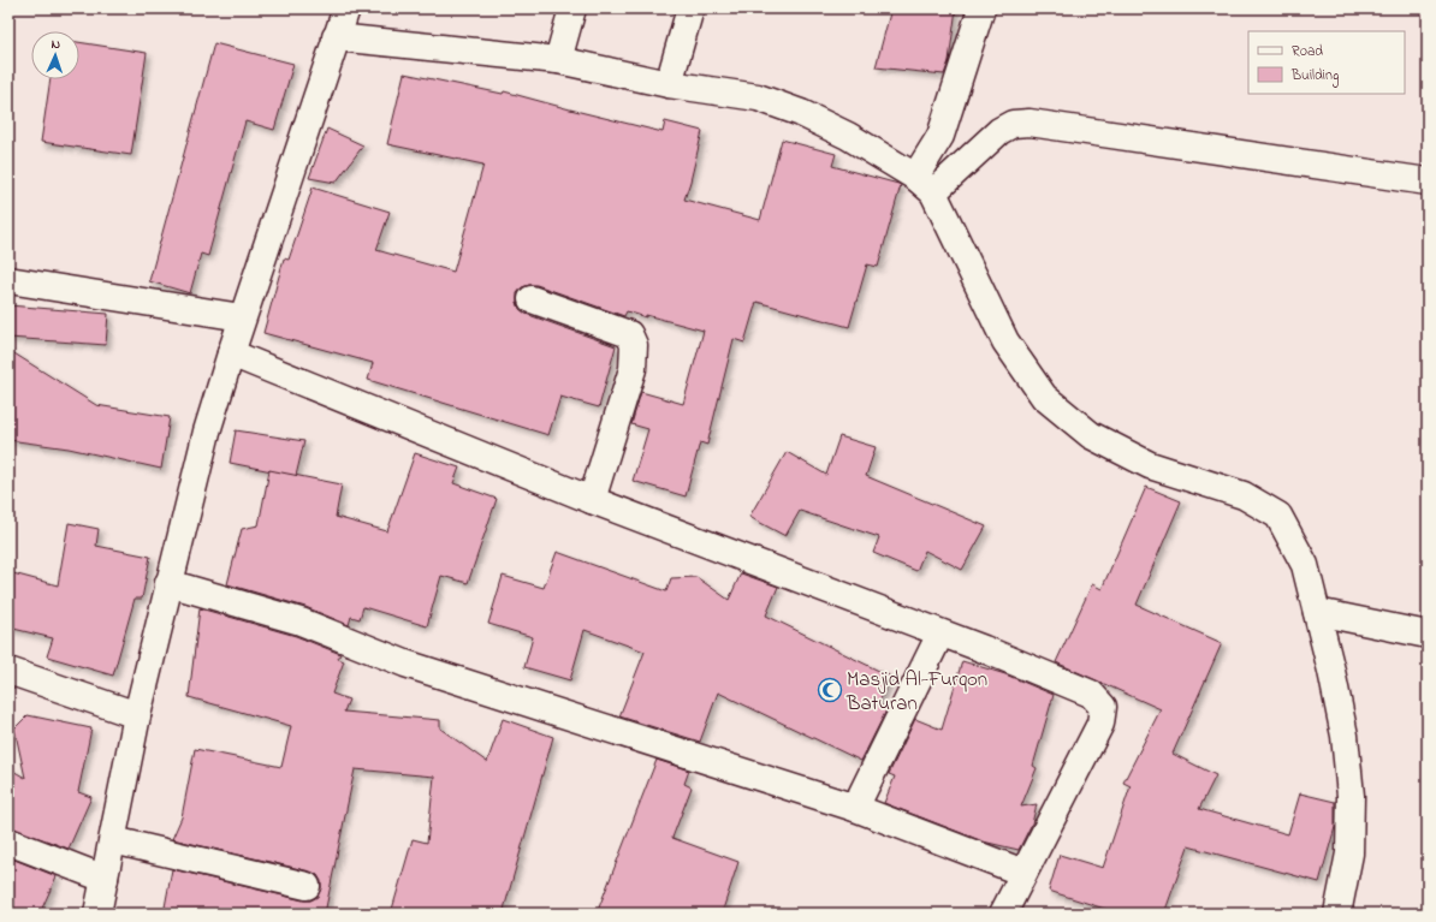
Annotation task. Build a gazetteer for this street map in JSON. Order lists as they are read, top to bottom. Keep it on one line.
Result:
{"places":{"mosque":["Masjid Al-Furqon Baturan"]},"legend":["Road","Building"],"north":"top"}
